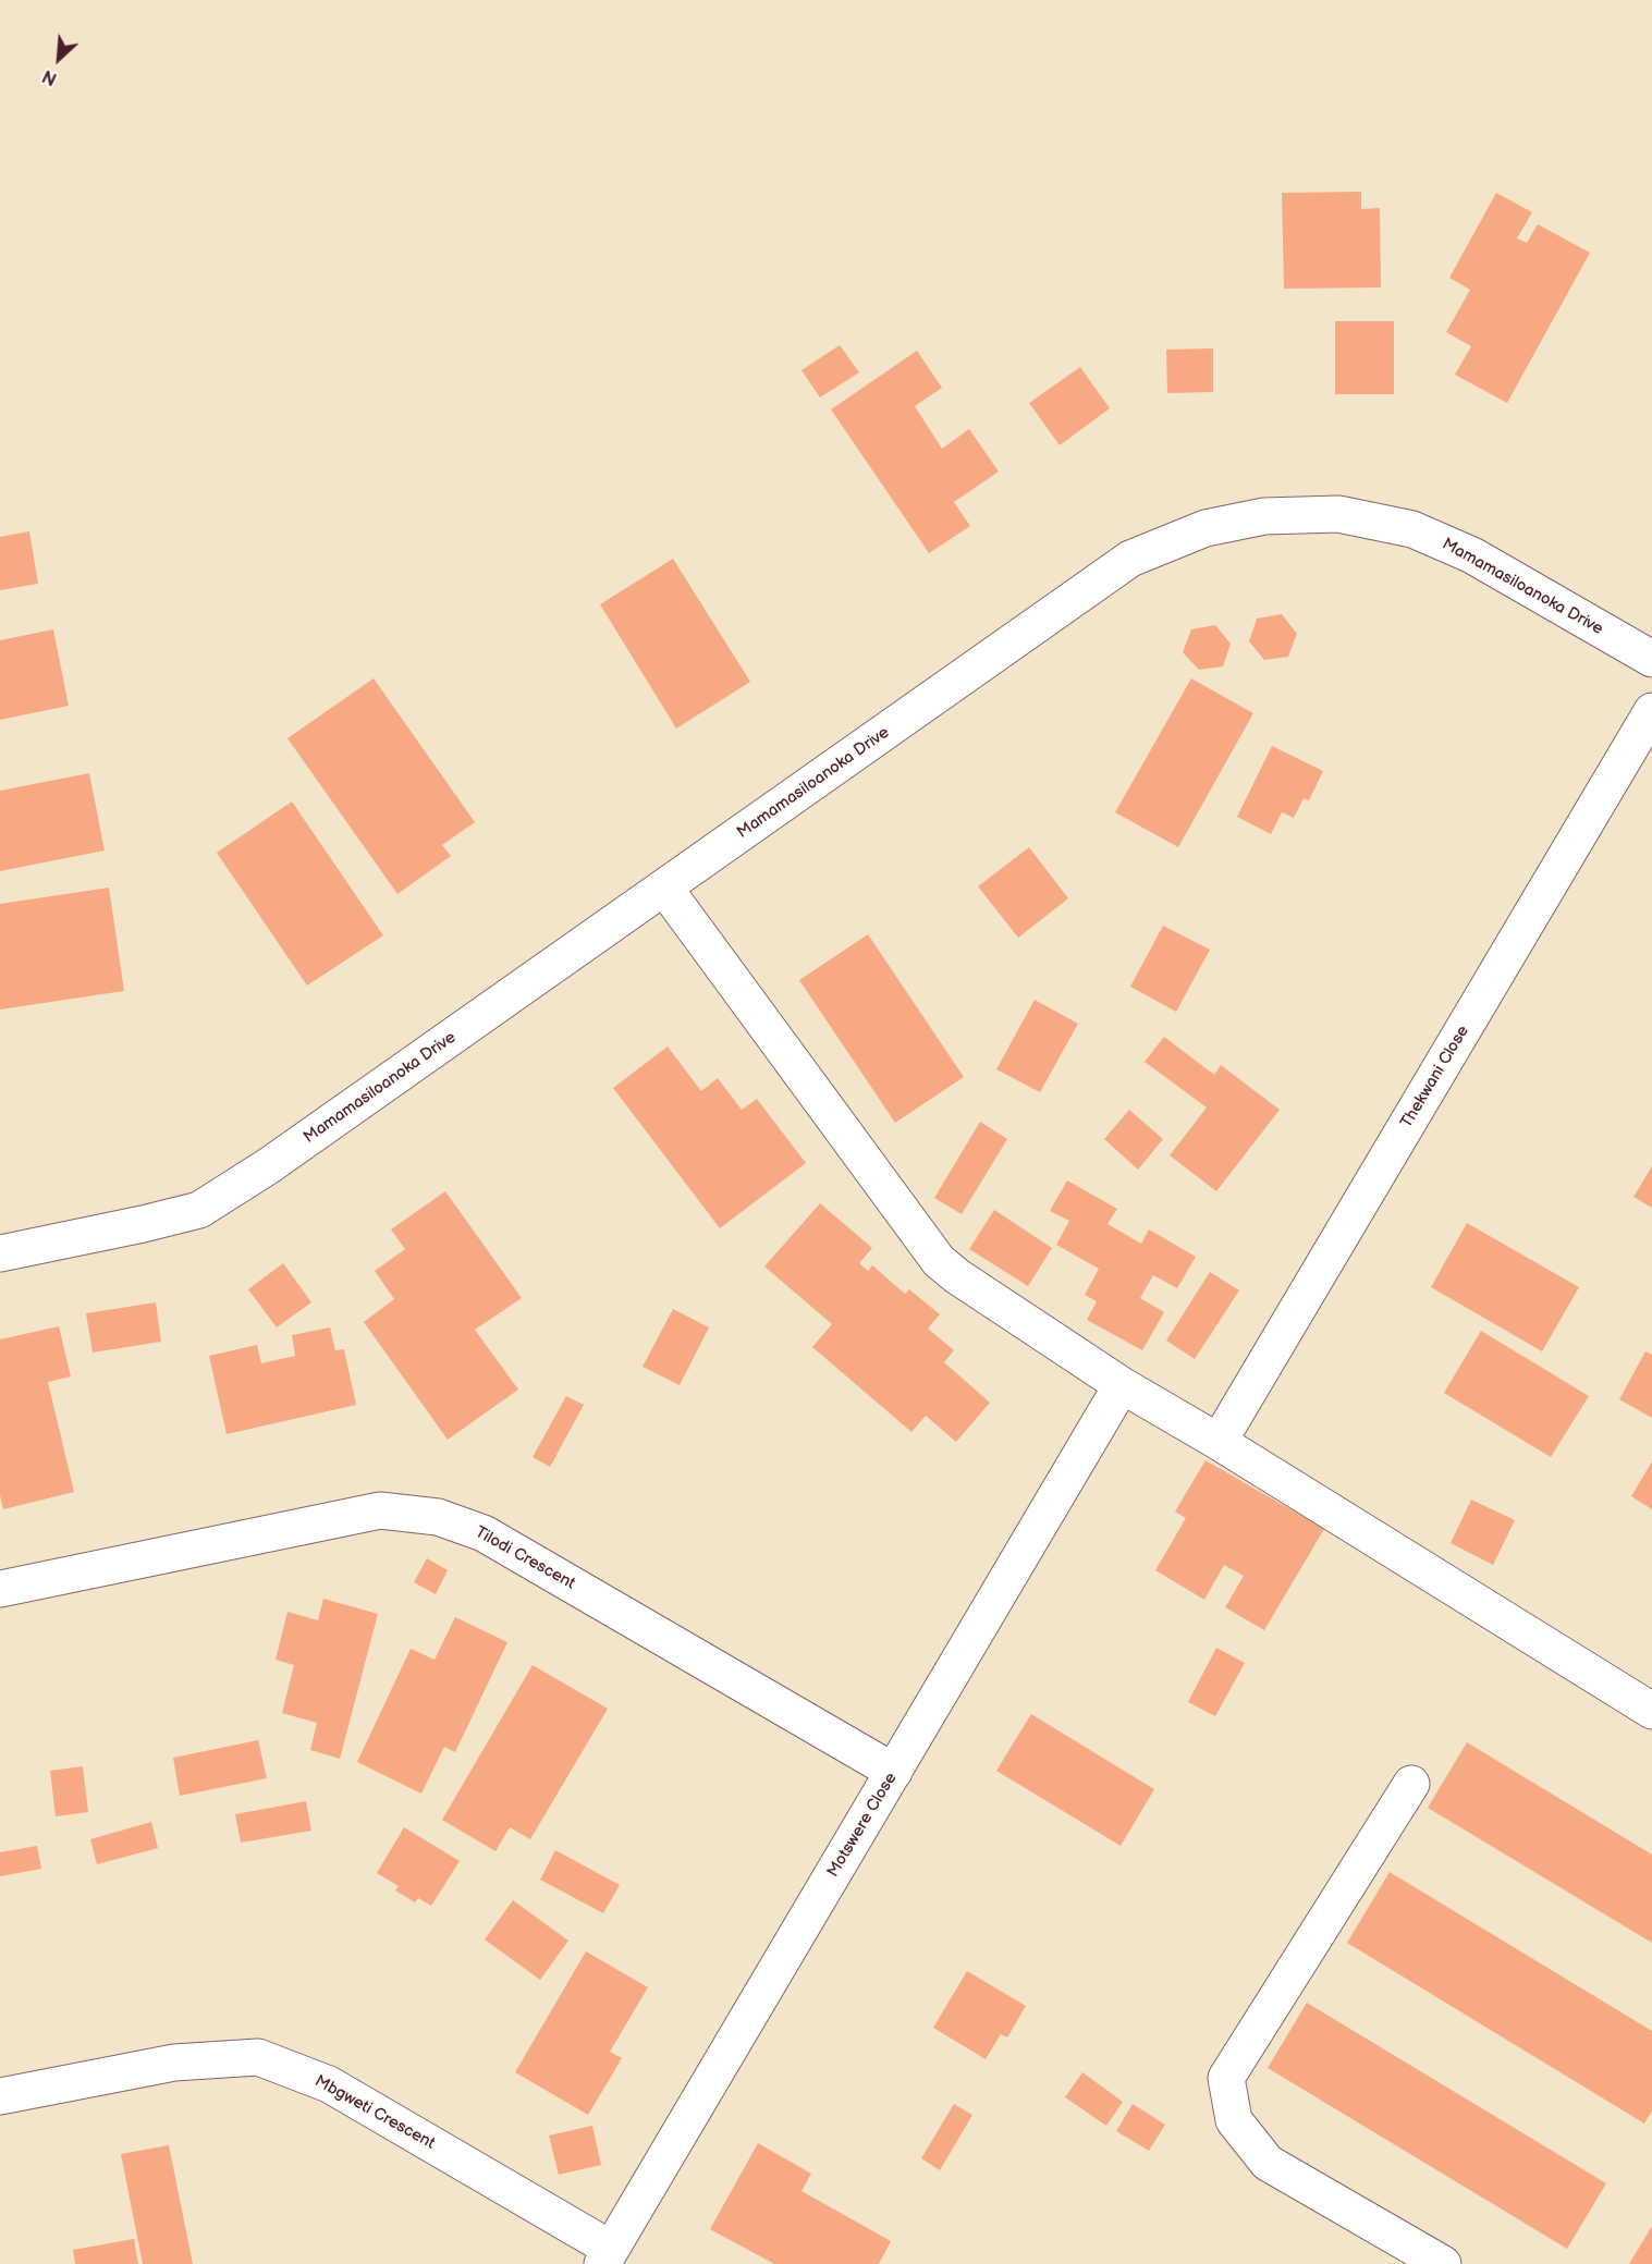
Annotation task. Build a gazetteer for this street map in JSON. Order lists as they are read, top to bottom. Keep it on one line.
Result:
{"streets":{"street":["Mamamasiloanoka Drive","Thekwani Close","Tilodi Crescent","Motswere Close","Mbgweti Crescent"]},"crossings":[["Tilodi Crescent","Motswere Close"],["Motswere Close","Mbgweti Crescent"]],"north":"bottom left"}
